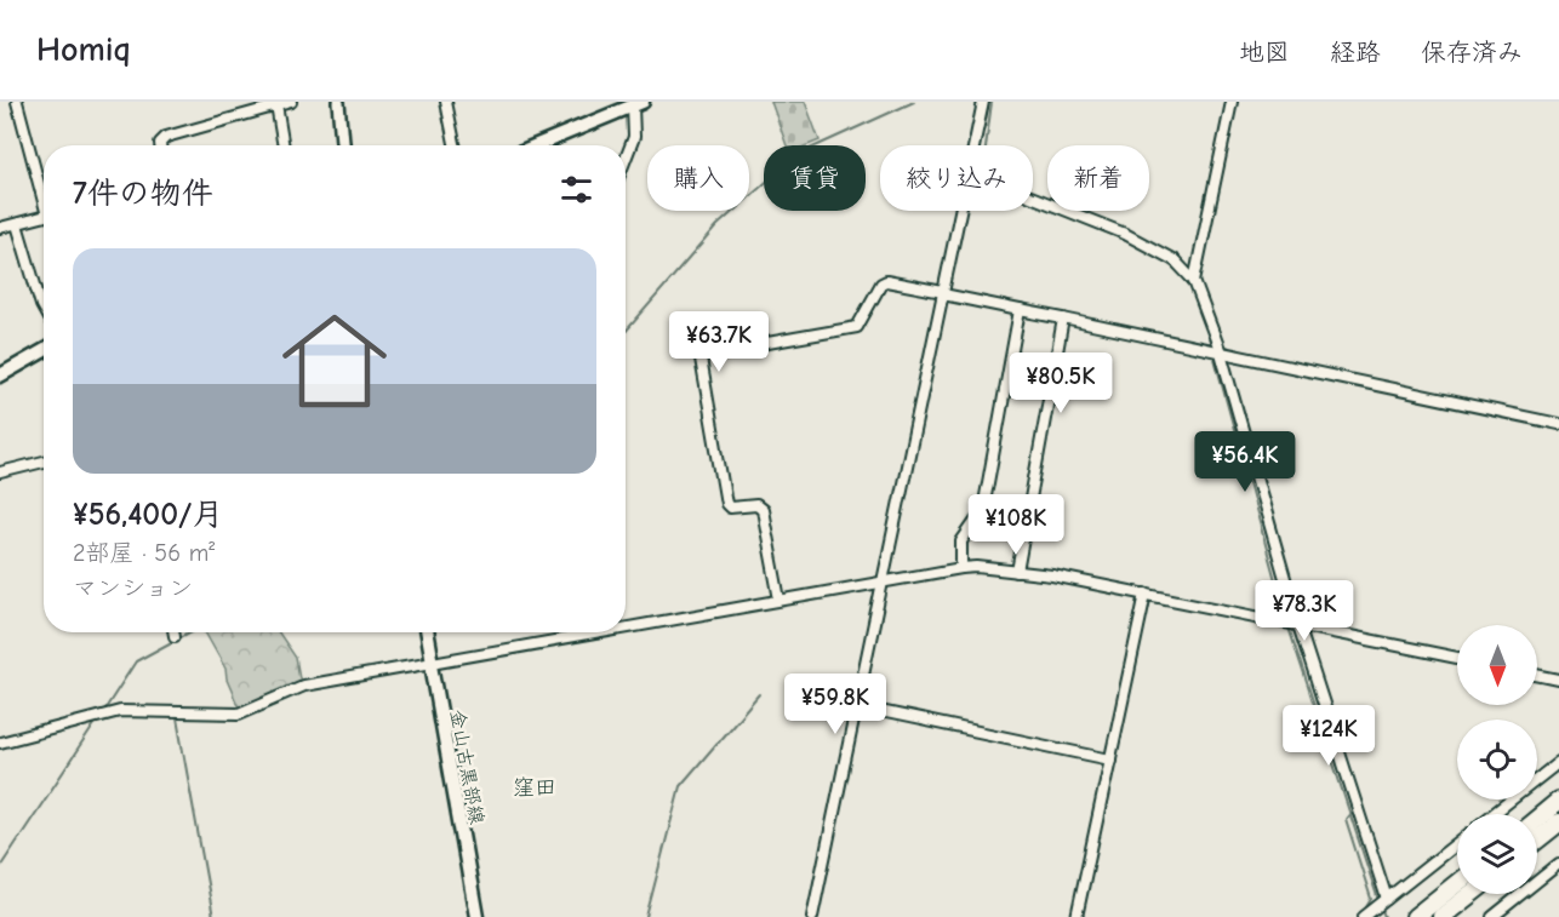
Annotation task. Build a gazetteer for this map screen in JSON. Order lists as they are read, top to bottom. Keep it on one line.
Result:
{"streets":{"main road":["金山古黒部線"]},"districts":["窪田"],"north":"bottom","page":{"header":"Homiq","nav":["地図","経路","保存済み"],"chip":["購入","賃貸","絞り込み","新着"],"heading":"7件の物件","list":[{"name":"¥56,400/月","note":"2部屋 · 56 m² · マンション"}],"price":["¥63.7K","¥80.5K","¥56.4K","¥108K","¥78.3K","¥59.8K","¥124K"]}}
